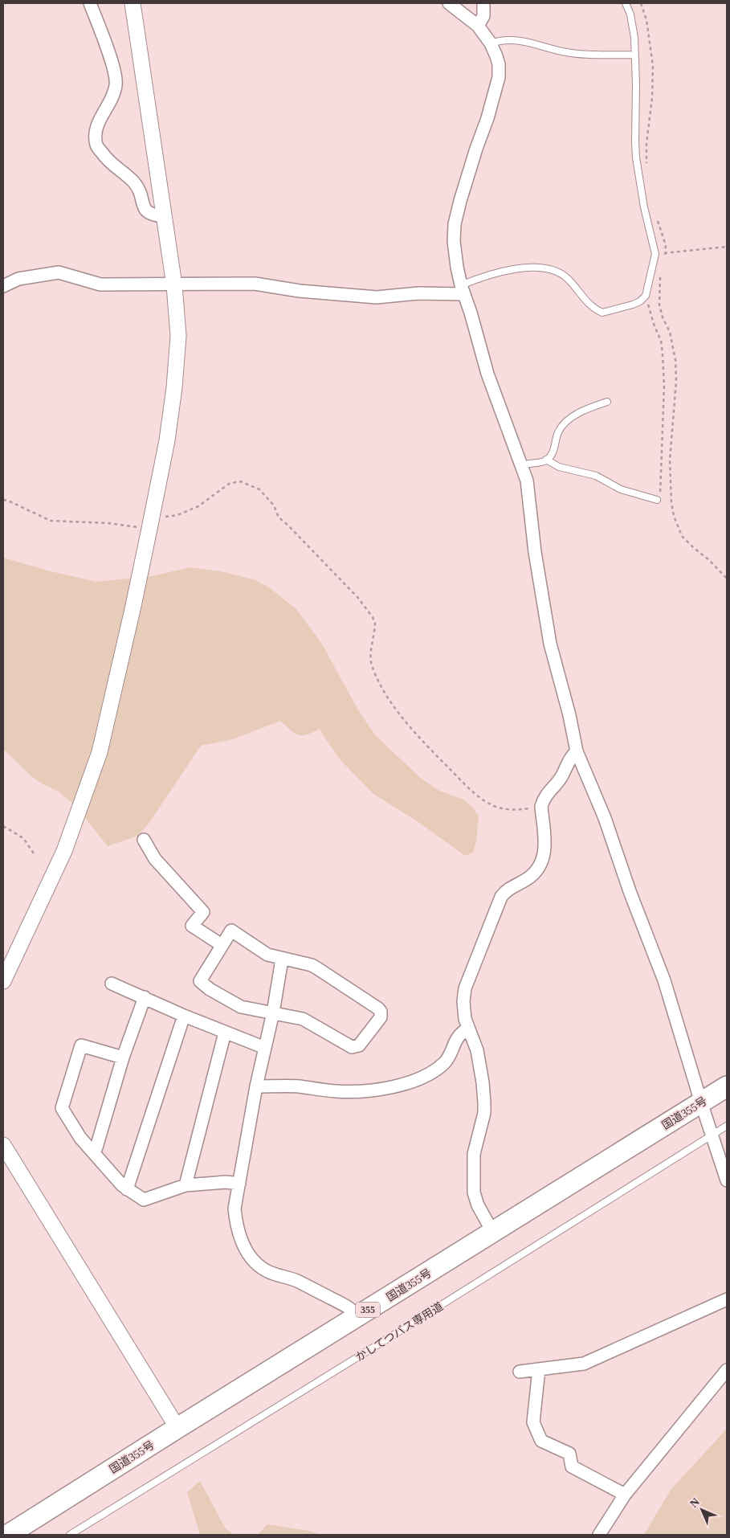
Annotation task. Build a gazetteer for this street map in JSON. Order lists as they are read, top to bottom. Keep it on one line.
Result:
{"streets":{"highway":["国道355号","355"],"lane":["かしてつバス専用道"]},"north":"top left"}
